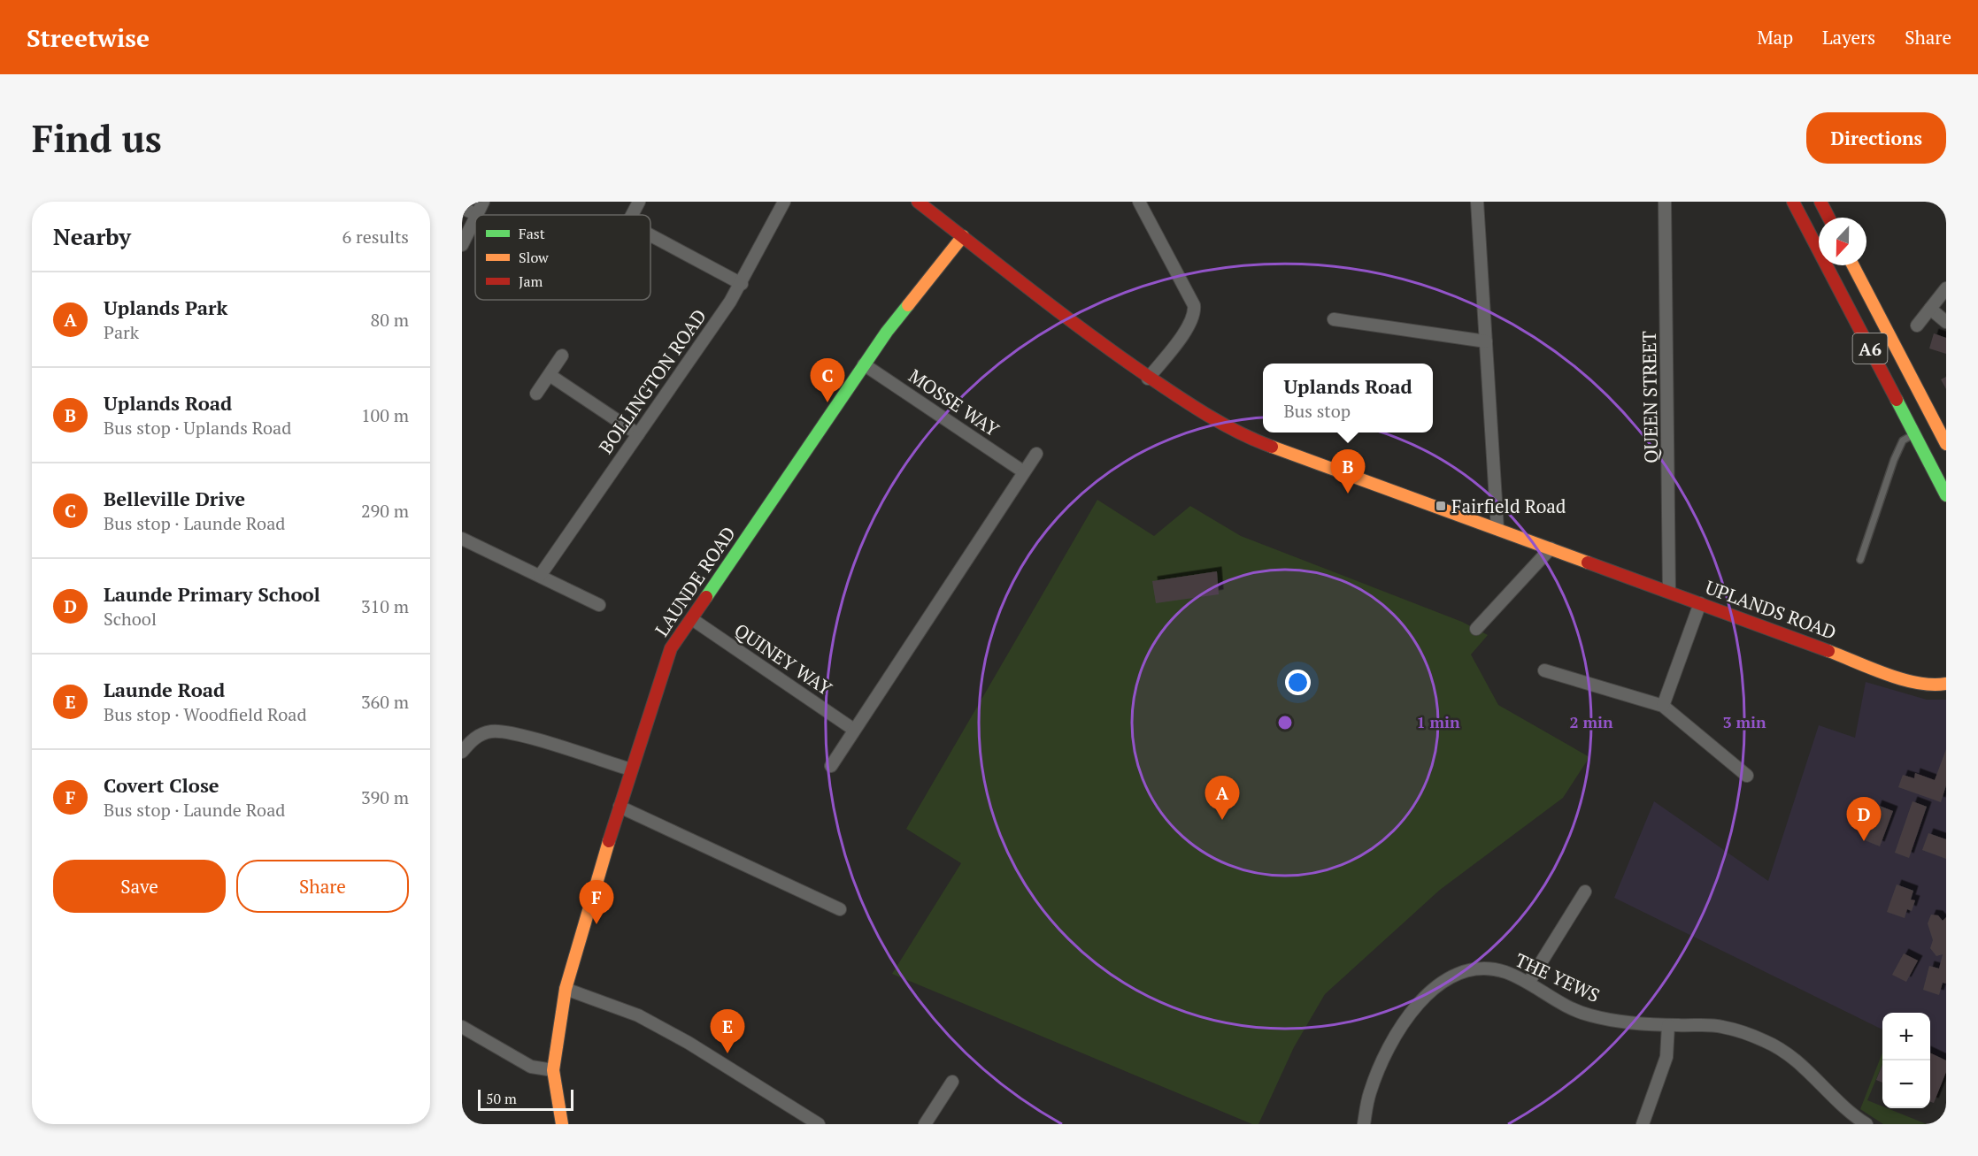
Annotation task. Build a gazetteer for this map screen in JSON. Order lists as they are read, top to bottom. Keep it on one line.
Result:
{"streets":{"main road":["A6","LAUNDE ROAD","UPLANDS ROAD"],"street":["BOLLINGTON ROAD","QUEEN STREET","MOSSE WAY","QUINEY WAY","THE YEWS"]},"crossings":[["QUEEN STREET","UPLANDS ROAD"],["MOSSE WAY","LAUNDE ROAD"],["LAUNDE ROAD","UPLANDS ROAD"],["LAUNDE ROAD","QUINEY WAY"]],"places":{"transit":["Fairfield Road"]},"legend":["Fast","Slow","Jam"],"scale_bar":"50 m","north":"bottom","page":{"header":"Streetwise","nav":["Map","Layers","Share"],"buttons":["Directions",["Save","Share"]],"title":"Find us","heading":["Nearby","6 results"],"list":[{"mark":"A","name":"Uplands Park","note":"Park","value":"80 m"},{"mark":"B","name":"Uplands Road","note":"Bus stop · Uplands Road","value":"100 m"},{"mark":"C","name":"Belleville Drive","note":"Bus stop · Launde Road","value":"290 m"},{"mark":"D","name":"Launde Primary School","note":"School","value":"310 m"},{"mark":"E","name":"Launde Road","note":"Bus stop · Woodfield Road","value":"360 m"},{"mark":"F","name":"Covert Close","note":"Bus stop · Launde Road","value":"390 m"}],"pins":["C","B","A","D","F","E"],"popup":["Uplands Road","Bus stop"],"map_buttons":["+","−"],"scale":"50 m"},"rings":["1 min","2 min","3 min"]}
